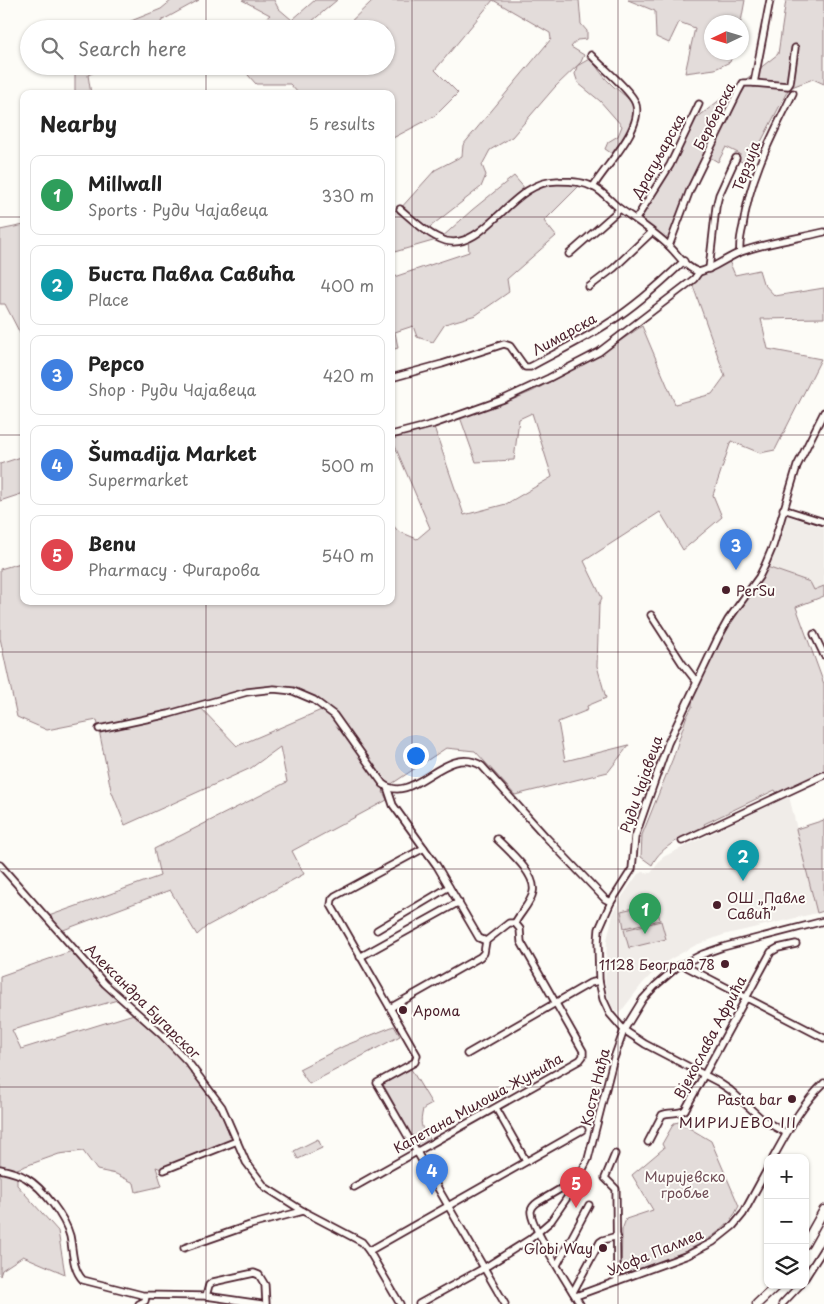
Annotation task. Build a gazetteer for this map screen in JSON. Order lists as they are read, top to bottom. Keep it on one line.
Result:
{"streets":{"street":["Берберска","Драгуљарска","Терзија","Лимарска","Руди Чајавеца","Александра Бугарског","Вјекослава Афрића","Косте Нађа","Капетана Милоша Жуњића","Улофа Палмеа"]},"crossings":[["Руди Чајавеца","Косте Нађа"]],"districts":["МИРИЈЕВО III"],"parks":["Миријевско гробље"],"places":["PerSu","ОШ „Павле Савић”","11128 Београд 78","Арома","Pasta bar","Globi Way"],"north":"left","page":{"search":"Search here","heading":["Nearby","5 results"],"list":[{"mark":"1","name":"Millwall","note":"Sports · Руди Чајавеца","value":"330 m"},{"mark":"2","name":"Биста Павла Савића","note":"Place","value":"400 m"},{"mark":"3","name":"Pepco","note":"Shop · Руди Чајавеца","value":"420 m"},{"mark":"4","name":"Šumadija Market","note":"Supermarket","value":"500 m"},{"mark":"5","name":"Benu","note":"Pharmacy · Фигарова","value":"540 m"}],"pins":["3","2","1","4","5"],"map_buttons":["+","−"]}}
